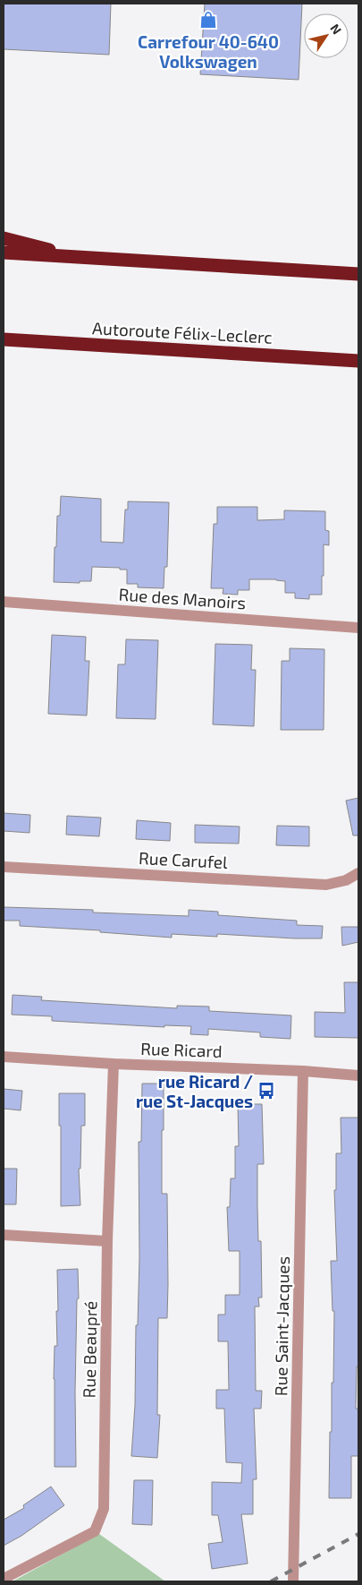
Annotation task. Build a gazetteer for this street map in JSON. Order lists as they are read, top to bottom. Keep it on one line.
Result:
{"streets":{"highway":["Autoroute Félix-Leclerc"],"street":["Rue des Manoirs","Rue Carufel","Rue Ricard","Rue Saint-Jacques","Rue Beaupré"]},"crossings":[["Rue Ricard","Rue Saint-Jacques"],["Rue Ricard","Rue Beaupré"]],"places":{"shop":["Carrefour 40-640 Volkswagen"],"bus stop":["rue Ricard / rue St-Jacques"]},"north":"top right"}
